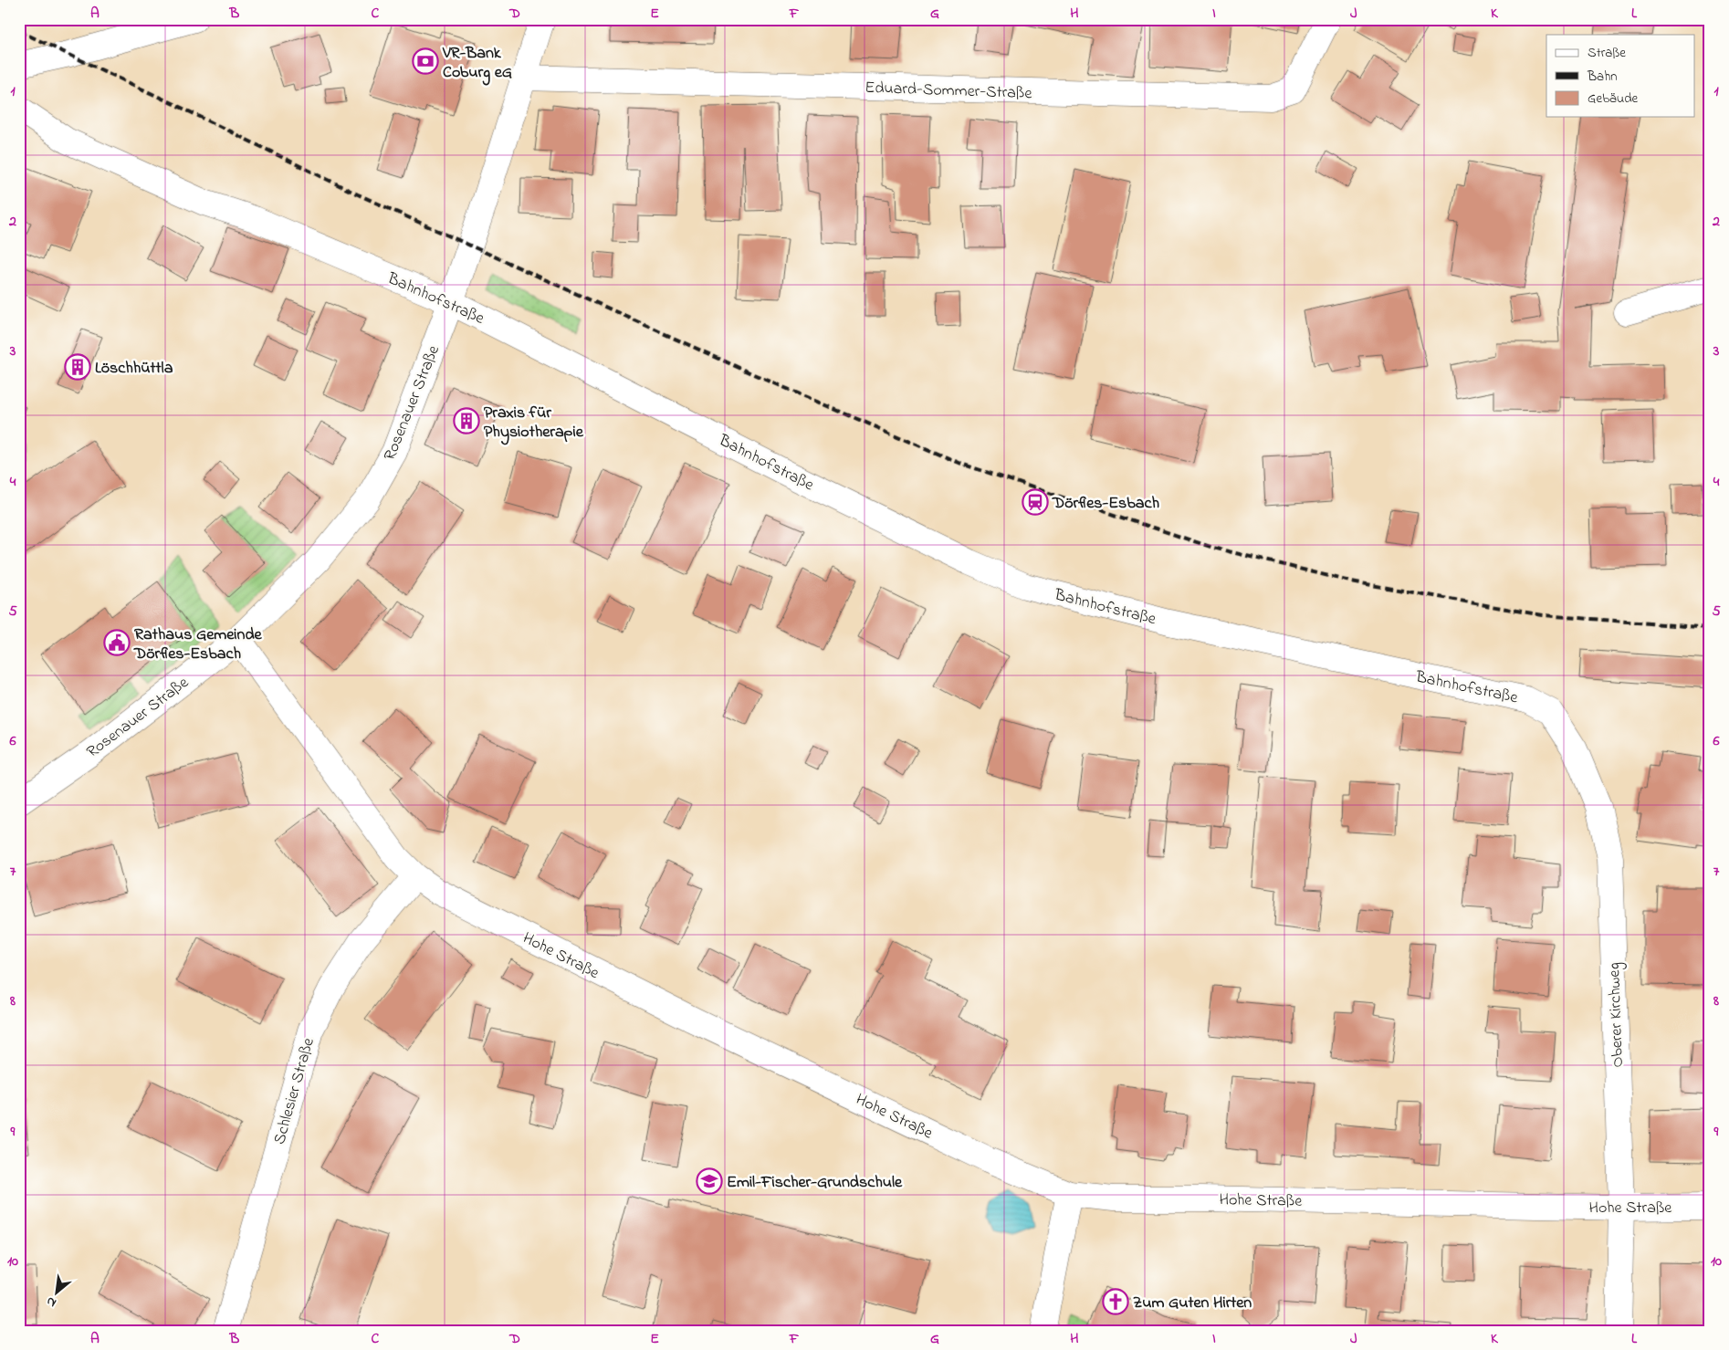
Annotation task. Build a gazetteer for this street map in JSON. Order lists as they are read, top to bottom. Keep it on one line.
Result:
{"streets":{"street":["Eduard-Sommer-Straße","Bahnhofstraße","Rosenauer Straße","Hohe Straße","Oberer Kirchweg","Schlesier Straße"]},"crossings":[["Eduard-Sommer-Straße","Rosenauer Straße"],["Bahnhofstraße","Rosenauer Straße"],["Bahnhofstraße","Oberer Kirchweg"],["Rosenauer Straße","Hohe Straße"],["Hohe Straße","Oberer Kirchweg"],["Hohe Straße","Schlesier Straße"]],"places":{"bank":["VR-Bank Coburg eG"],"building":["Löschhüttla","Praxis für Physiotherapie"],"station":["Dörfles-Esbach"],"public building":["Rathaus Gemeinde Dörfles-Esbach"],"school or university":["Emil-Fischer-Grundschule"],"church":["Zum Guten Hirten"]},"legend":["Straße","Bahn","Gebäude"],"north":"bottom left","grid":{"columns":["A","B","C","D","E","F","G","H","I","J","K","L"],"rows":["1","2","3","4","5","6","7","8","9","10"]}}
